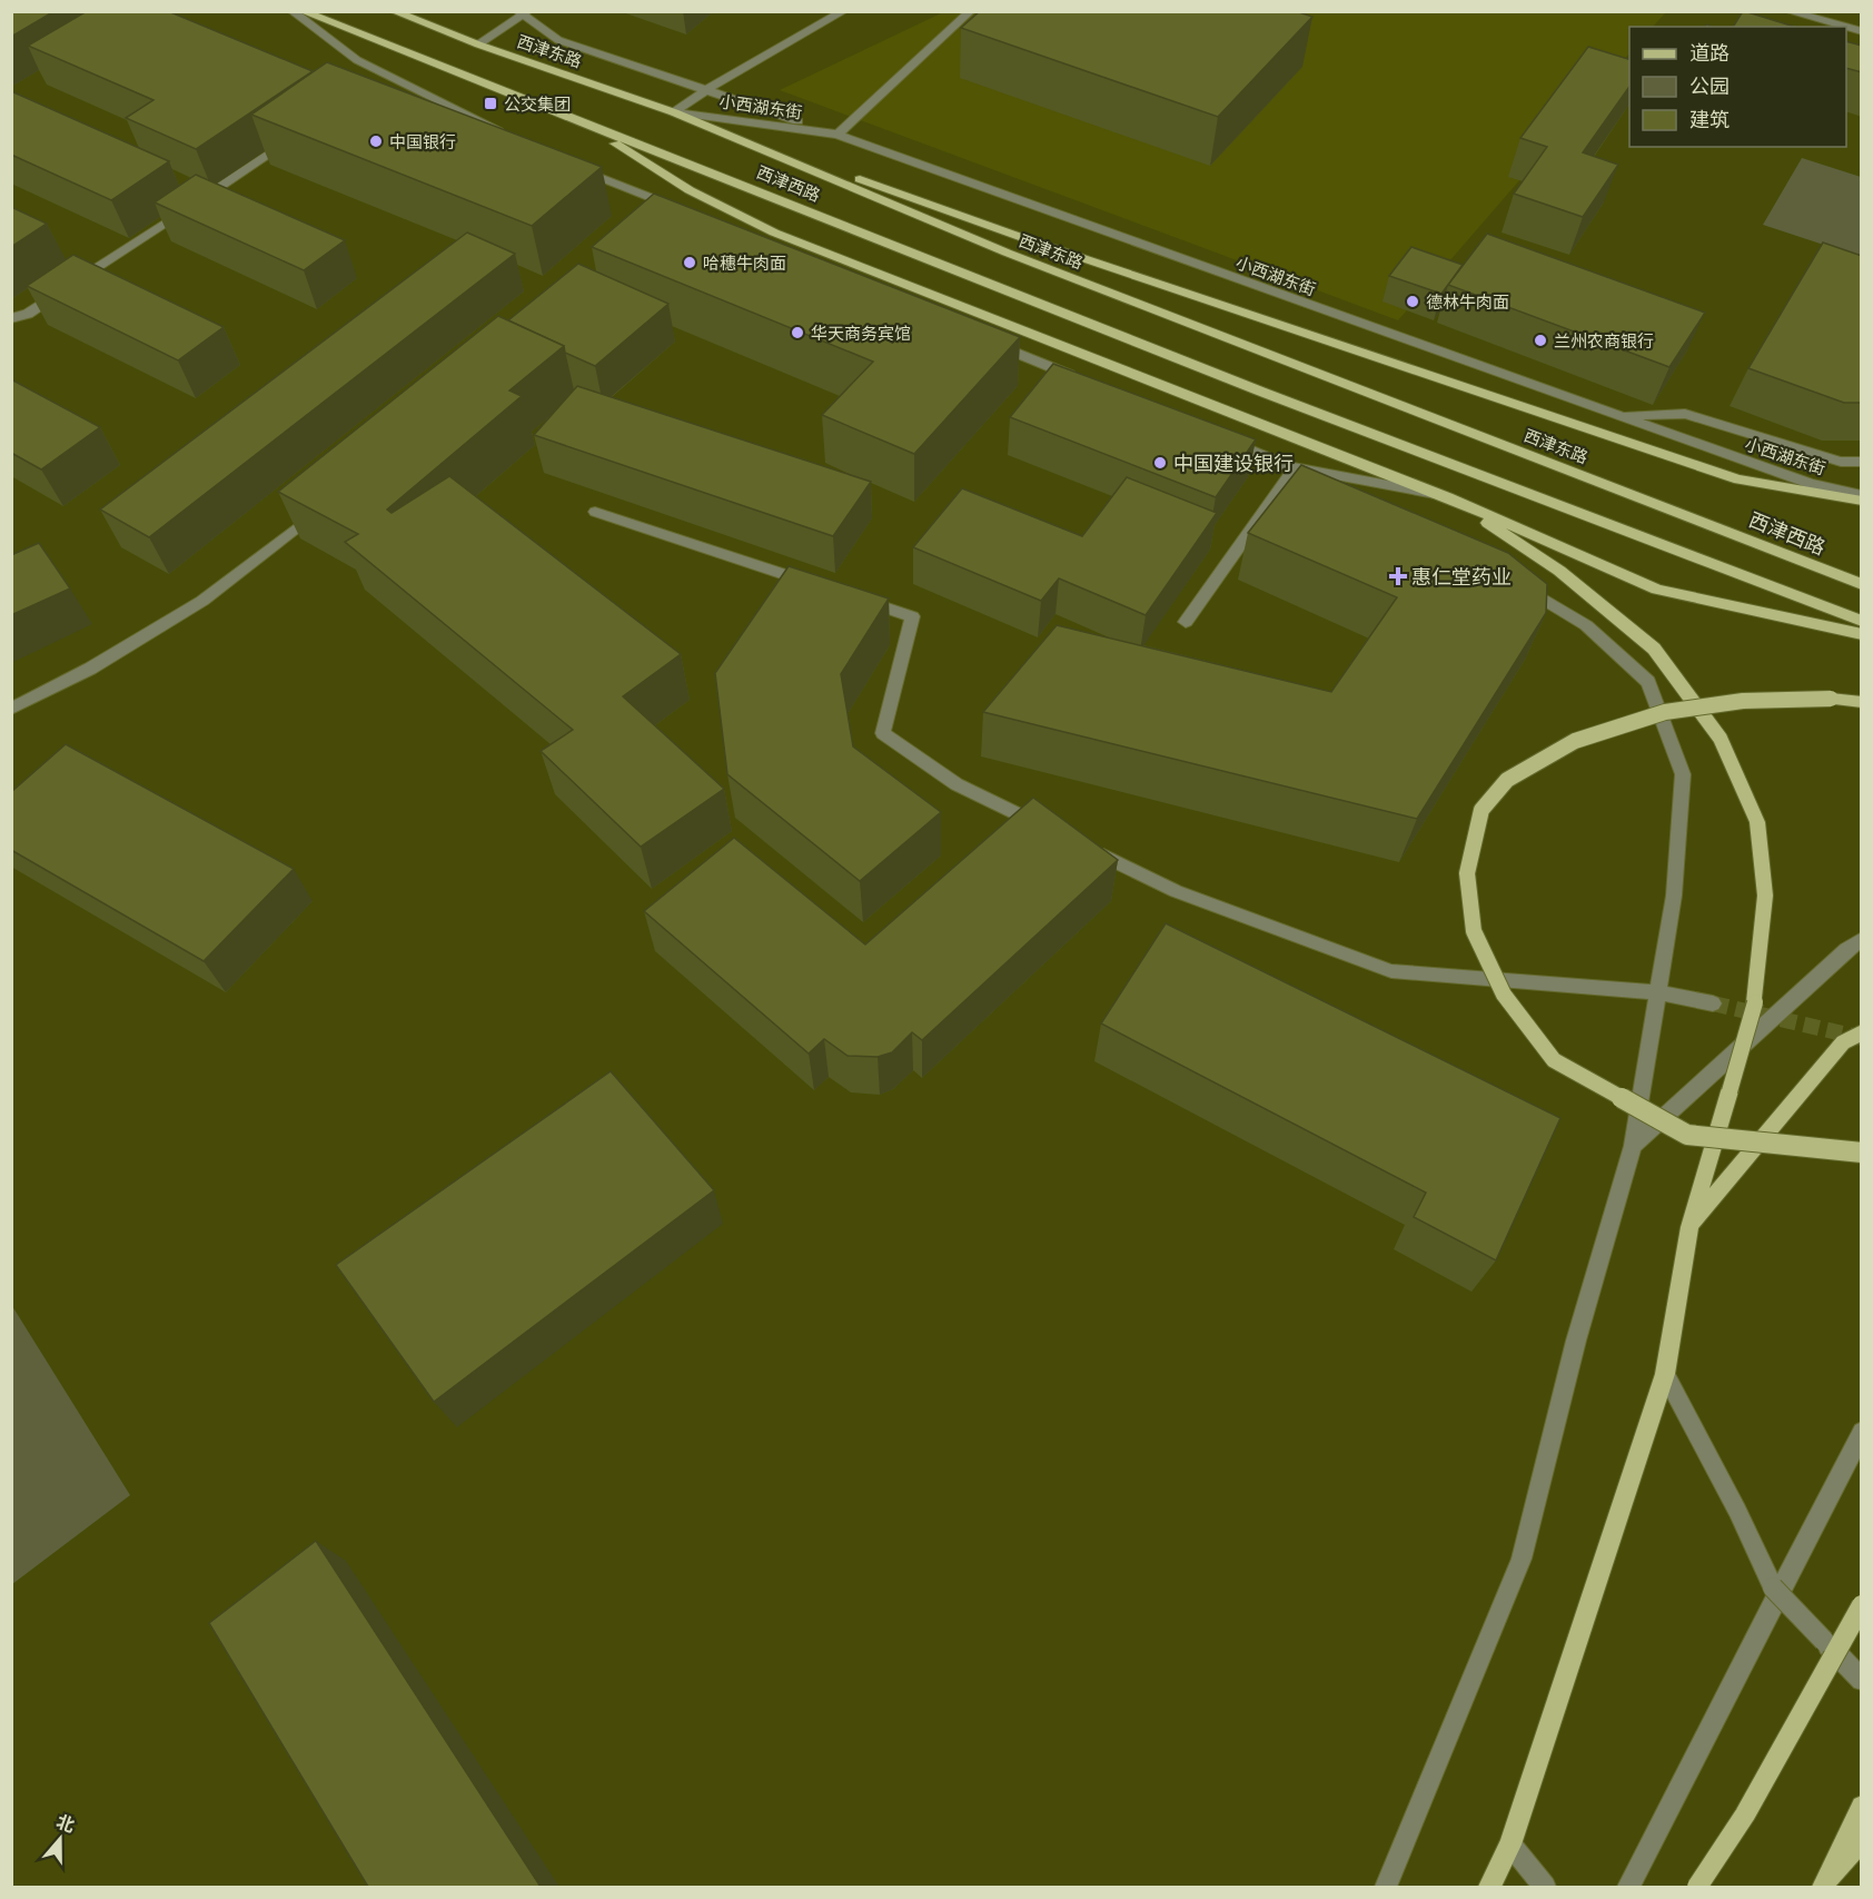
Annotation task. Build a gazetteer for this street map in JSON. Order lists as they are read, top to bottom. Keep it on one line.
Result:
{"streets":{"main road":["西津东路","西津西路"],"street":["小西湖东街"]},"crossings":[["西津东路","小西湖东街"],["西津东路","西津西路"]],"places":{"transit":["公交集团"],"other":["中国银行","哈穗牛肉面","德林牛肉面","华天商务宾馆","兰州农商银行","中国建设银行"],"health":["惠仁堂药业"]},"legend":["道路","公园","建筑"],"north":"top"}
